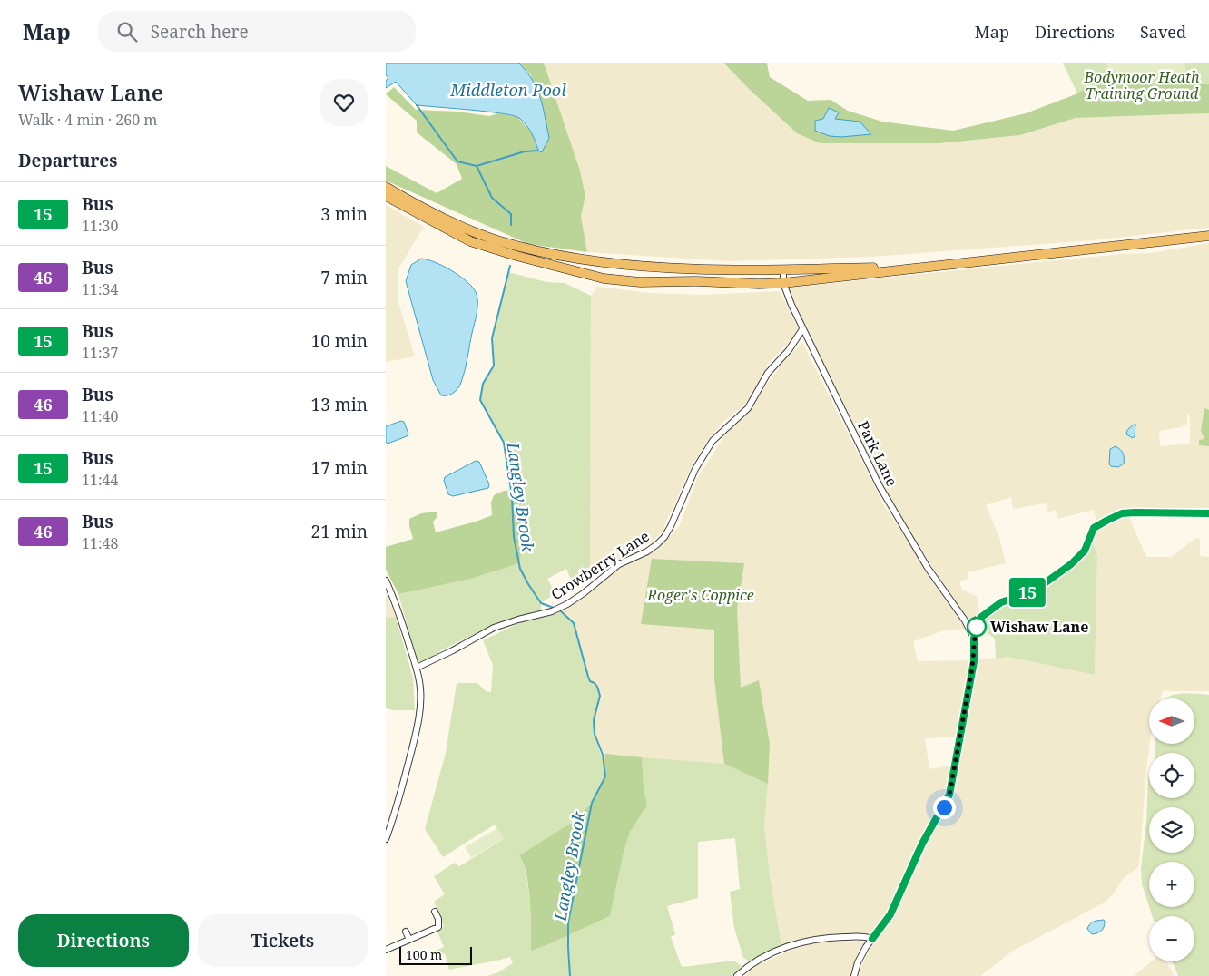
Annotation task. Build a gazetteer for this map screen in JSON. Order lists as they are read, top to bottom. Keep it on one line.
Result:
{"streets":{"street":["Park Lane","Crowberry Lane"]},"crossings":[["Park Lane","Crowberry Lane"]],"water":["Middleton Pool","Langley Brook"],"parks":["Bodymoor Heath Training Ground","Roger's Coppice"],"places":["Wishaw Lane"],"lines":["bus line 15"],"scale_bar":"100 m","north":"left","page":{"header":"Map","search":"Search here","nav":["Map","Directions","Saved"],"heading":[["Wishaw Lane","Walk · 4 min · 260 m"],"Departures"],"on_map":"15","list":[{"mark":"15","name":"Bus","note":"11:30","value":"3 min"},{"mark":"46","name":"Bus","note":"11:34","value":"7 min"},{"mark":"15","name":"Bus","note":"11:37","value":"10 min"},{"mark":"46","name":"Bus","note":"11:40","value":"13 min"},{"mark":"15","name":"Bus","note":"11:44","value":"17 min"},{"mark":"46","name":"Bus","note":"11:48","value":"21 min"}],"map_buttons":["+","−"],"buttons":["Directions","Tickets"],"scale":"100 m"}}
